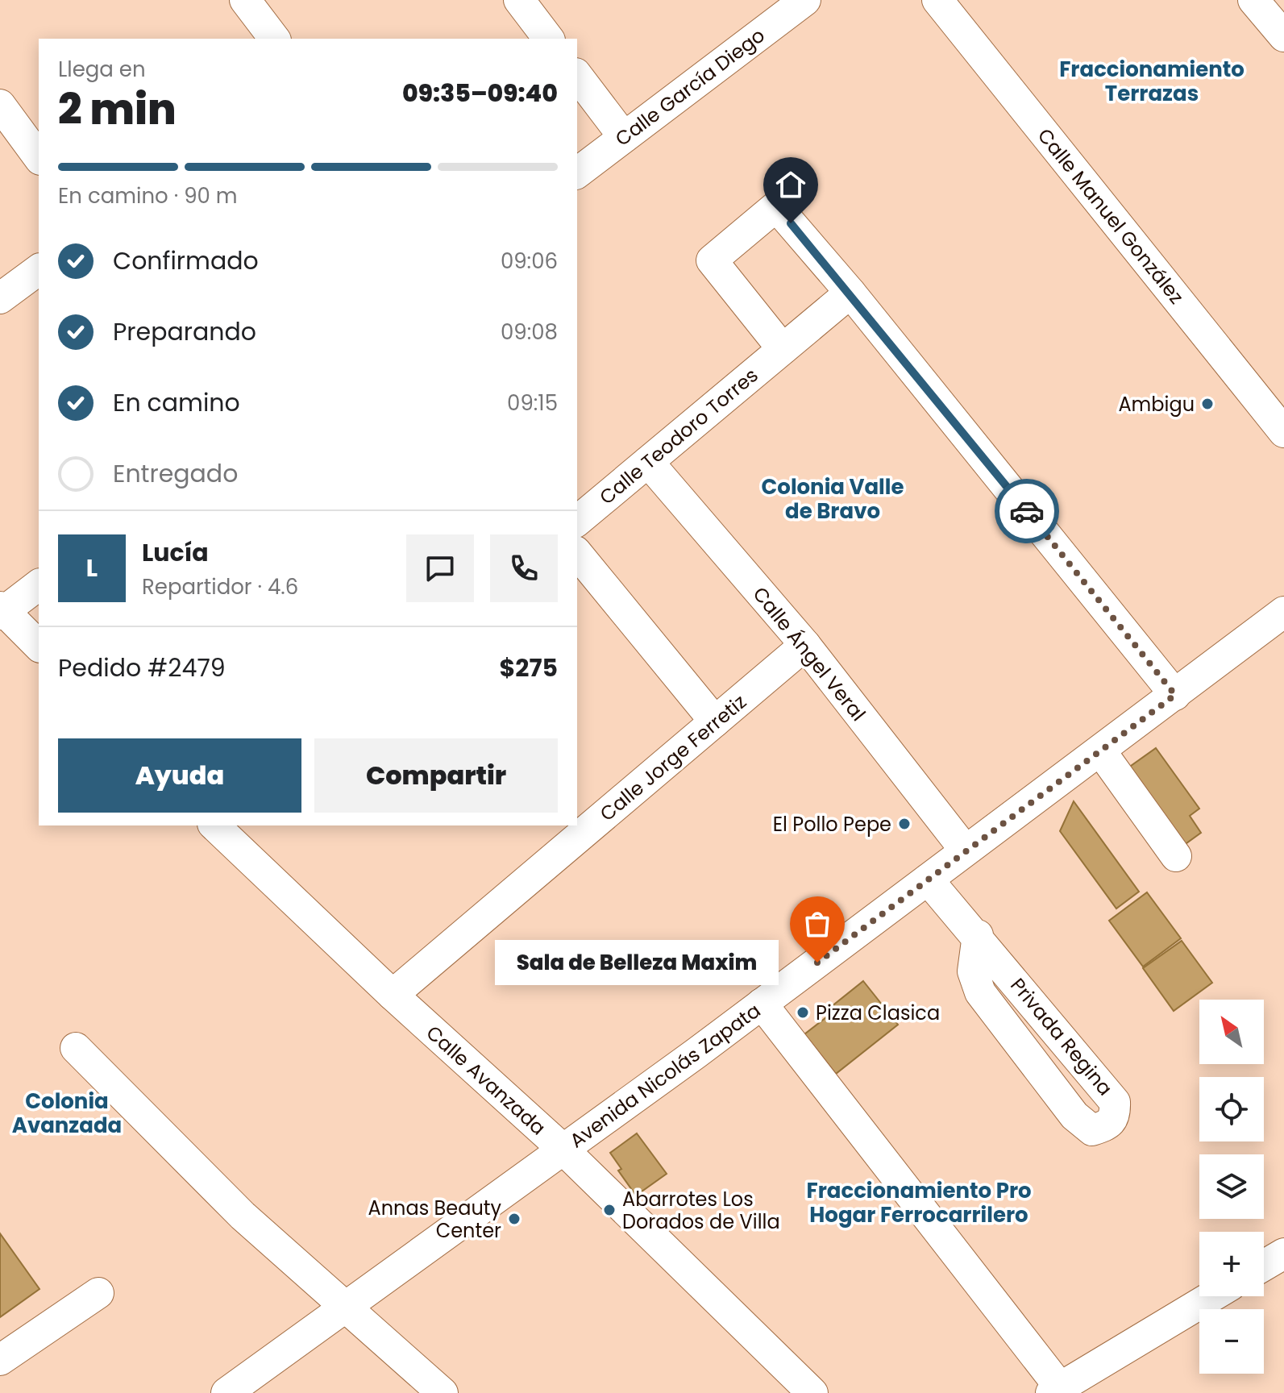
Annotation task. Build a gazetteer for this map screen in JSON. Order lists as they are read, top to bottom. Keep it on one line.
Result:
{"streets":{"street":["Calle García Diego","Calle Manuel González","Calle Teodoro Torres","Calle Ángel Veral","Calle Jorge Ferretiz","Privada Regina","Avenida Nicolás Zapata","Calle Avanzada"]},"crossings":[["Calle Teodoro Torres","Calle Ángel Veral"],["Calle Ángel Veral","Calle Jorge Ferretiz"],["Calle Ángel Veral","Avenida Nicolás Zapata"],["Calle Jorge Ferretiz","Calle Avanzada"],["Privada Regina","Avenida Nicolás Zapata"],["Avenida Nicolás Zapata","Calle Avanzada"]],"districts":["Fraccionamiento Terrazas","Colonia Valle de Bravo","Colonia Avanzada","Fraccionamiento Pro Hogar Ferrocarrilero"],"places":["Ambigu","El Pollo Pepe","Sala de Belleza Maxim","Pizza Clasica","Abarrotes Los Dorados de Villa","Annas Beauty Center"],"north":"top left","page":{"heading":["2 min","Llega en","09:35–09:40"],"panel":["Lucía","Repartidor · 4.6","Pedido #2479","$275"],"bar":"En camino · 90 m","list":[["Confirmado","09:06"],["Preparando","09:08"],["En camino","09:15"],"Entregado"],"round":"L","buttons":["Ayuda","Compartir"],"bubble":"Sala de Belleza Maxim","map_buttons":["+","−"]}}
